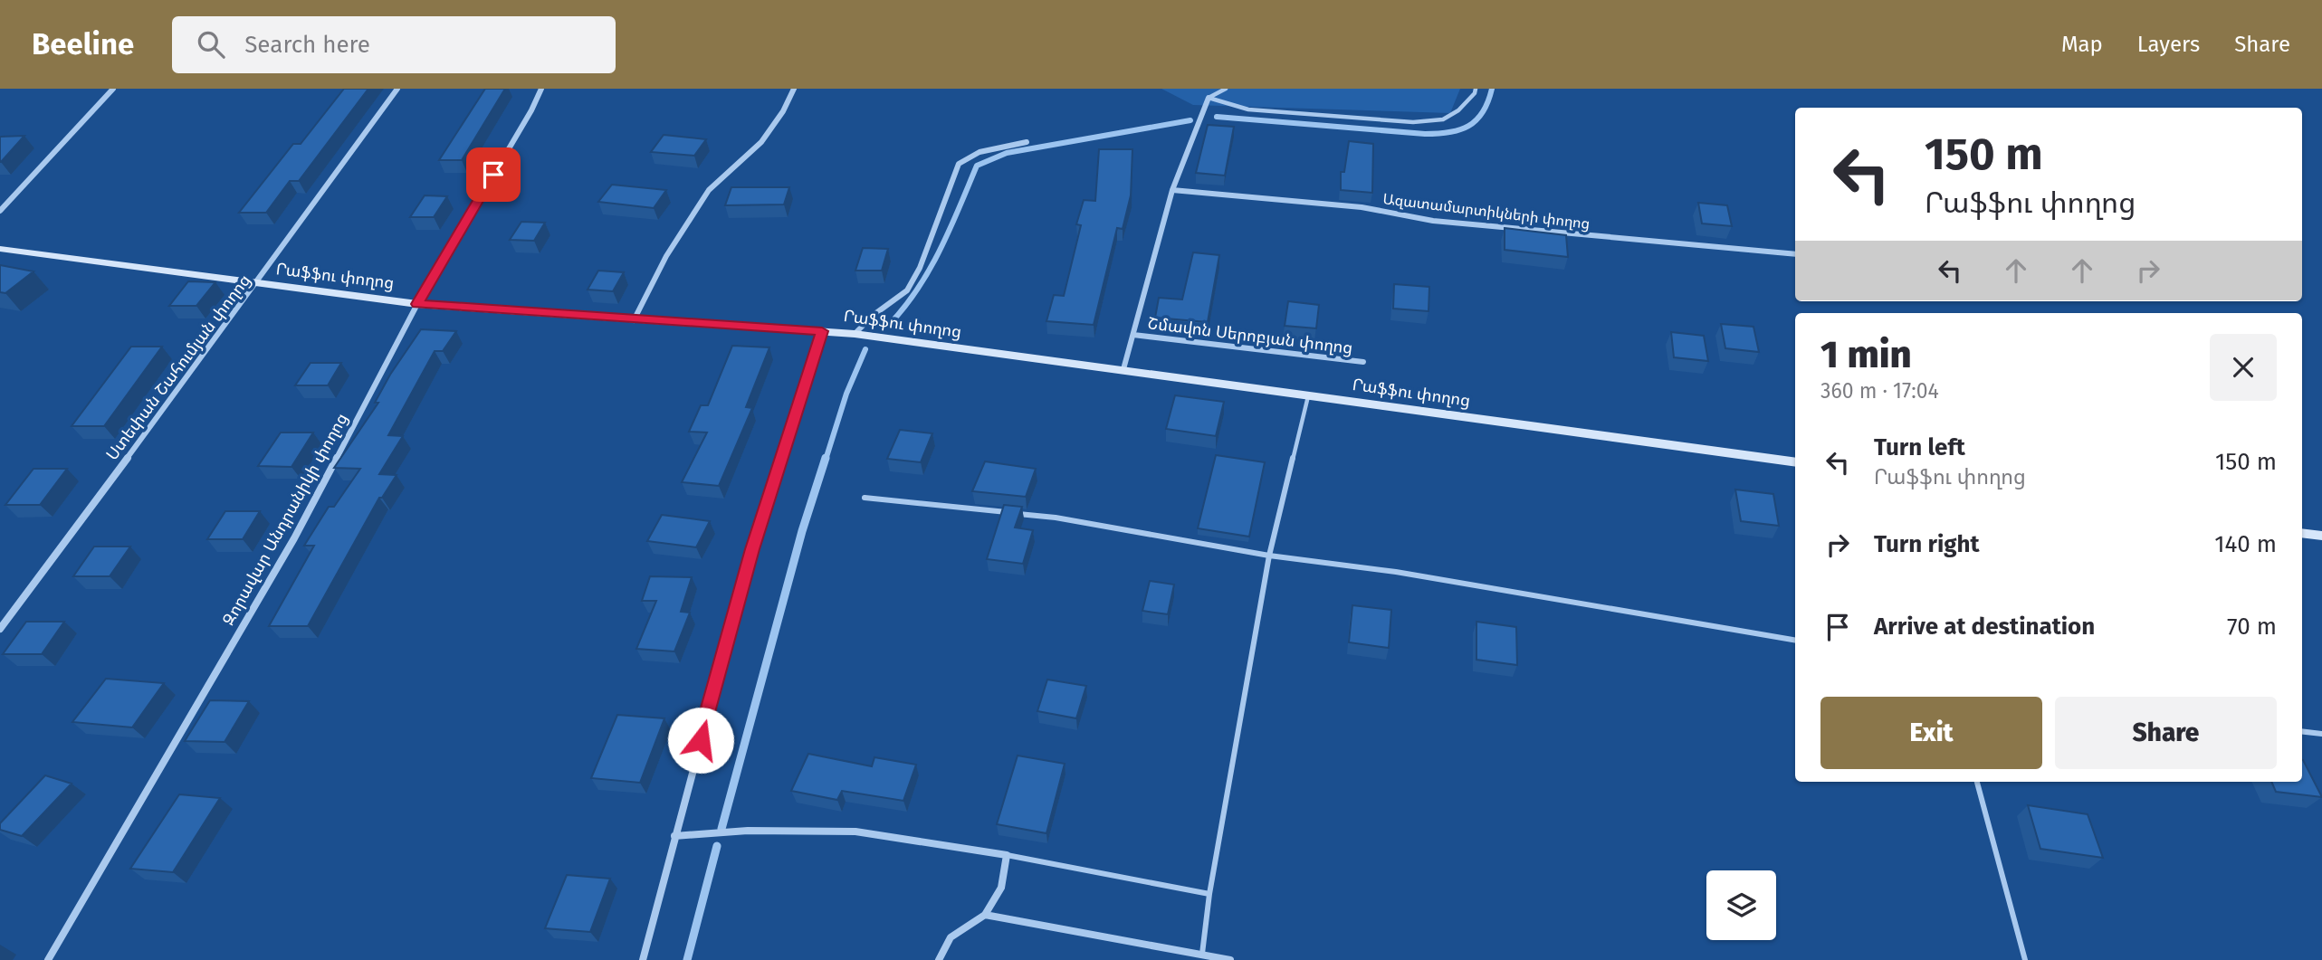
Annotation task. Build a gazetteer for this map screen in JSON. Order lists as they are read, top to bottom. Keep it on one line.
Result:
{"streets":{"main road":["Րաֆֆու փողոց"],"street":["Ազատամարտիկների փողոց","Շմավոն Սերոբյան փողոց","Ստեփան Շահումյան փողոց","Զորավար Անդրանիկի փողոց"]},"crossings":[["Րաֆֆու փողոց","Ստեփան Շահումյան փողոց"],["Րաֆֆու փողոց","Զորավար Անդրանիկի փողոց"]],"page":{"header":"Beeline","search":"Search here","nav":["Map","Layers","Share"],"turn":["150 m","Րաֆֆու փողոց"],"heading":["1 min","360 m · 17:04"],"list":[{"name":"Turn left","note":"Րաֆֆու փողոց","value":"150 m"},{"name":"Turn right","value":"140 m"},{"name":"Arrive at destination","value":"70 m"}],"buttons":["Exit","Share"]}}
